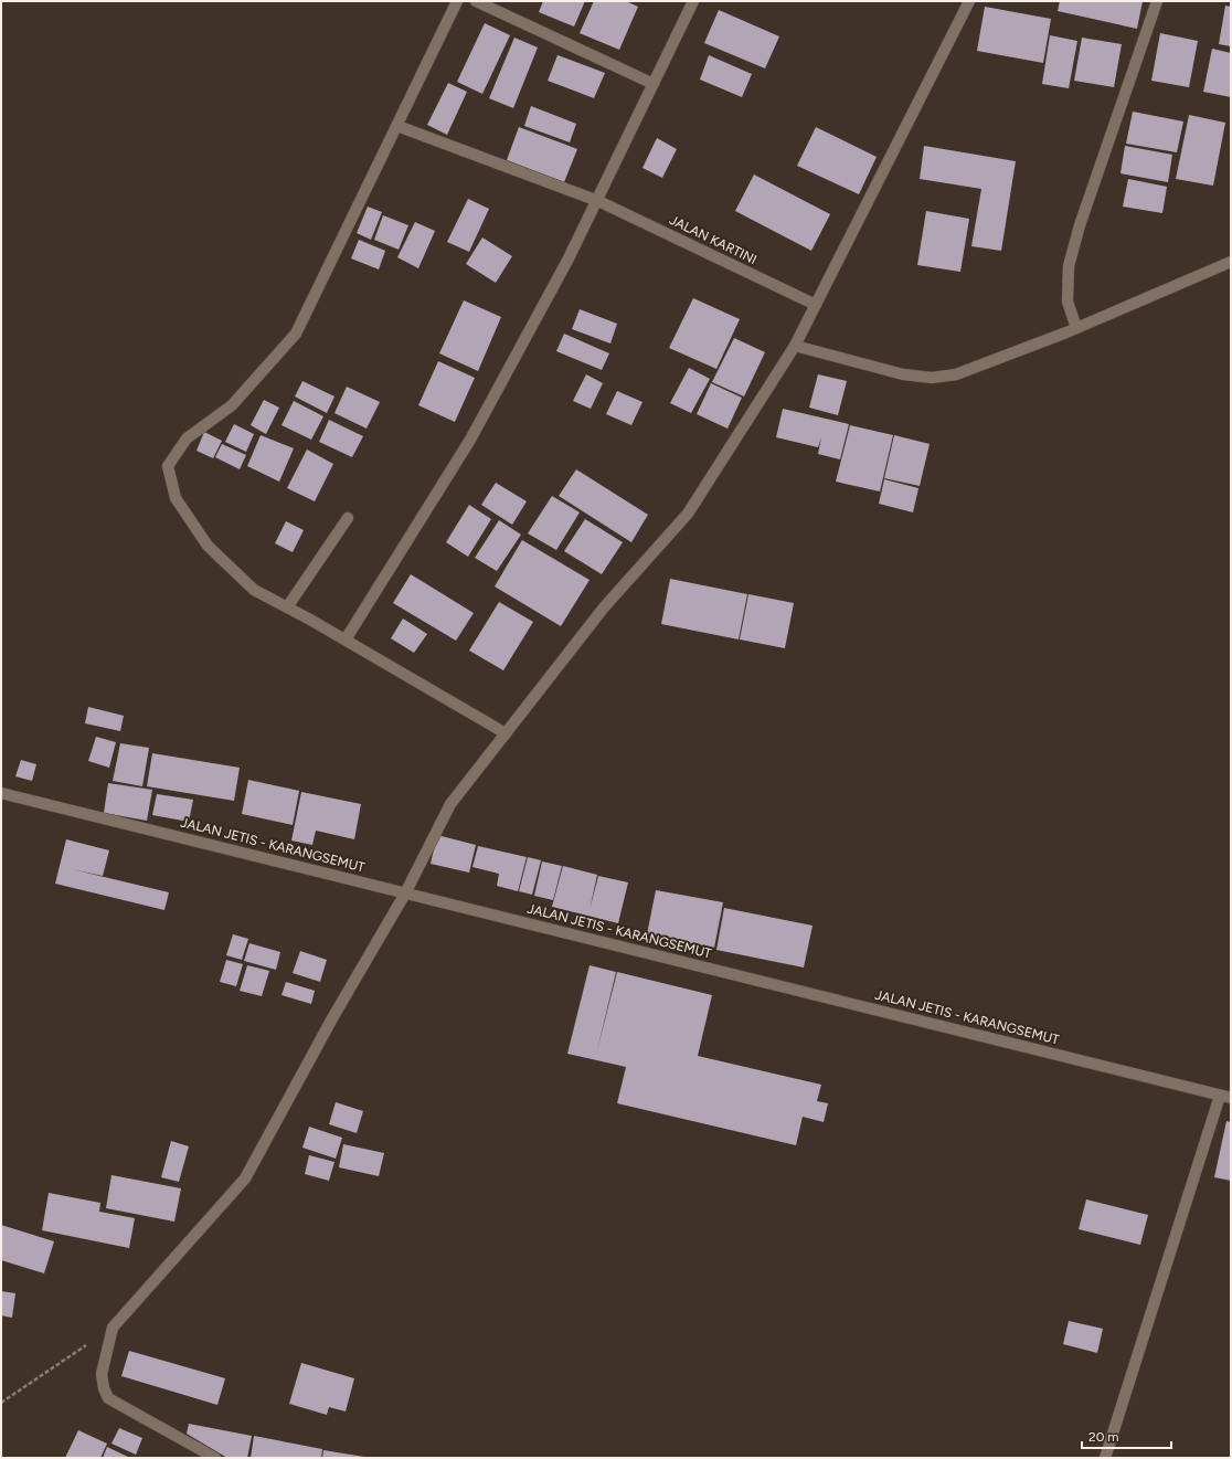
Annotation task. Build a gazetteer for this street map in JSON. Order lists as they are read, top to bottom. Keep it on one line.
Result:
{"streets":{"street":["JALAN KARTINI","JALAN JETIS - KARANGSEMUT"]},"scale_bar":"20 m"}
